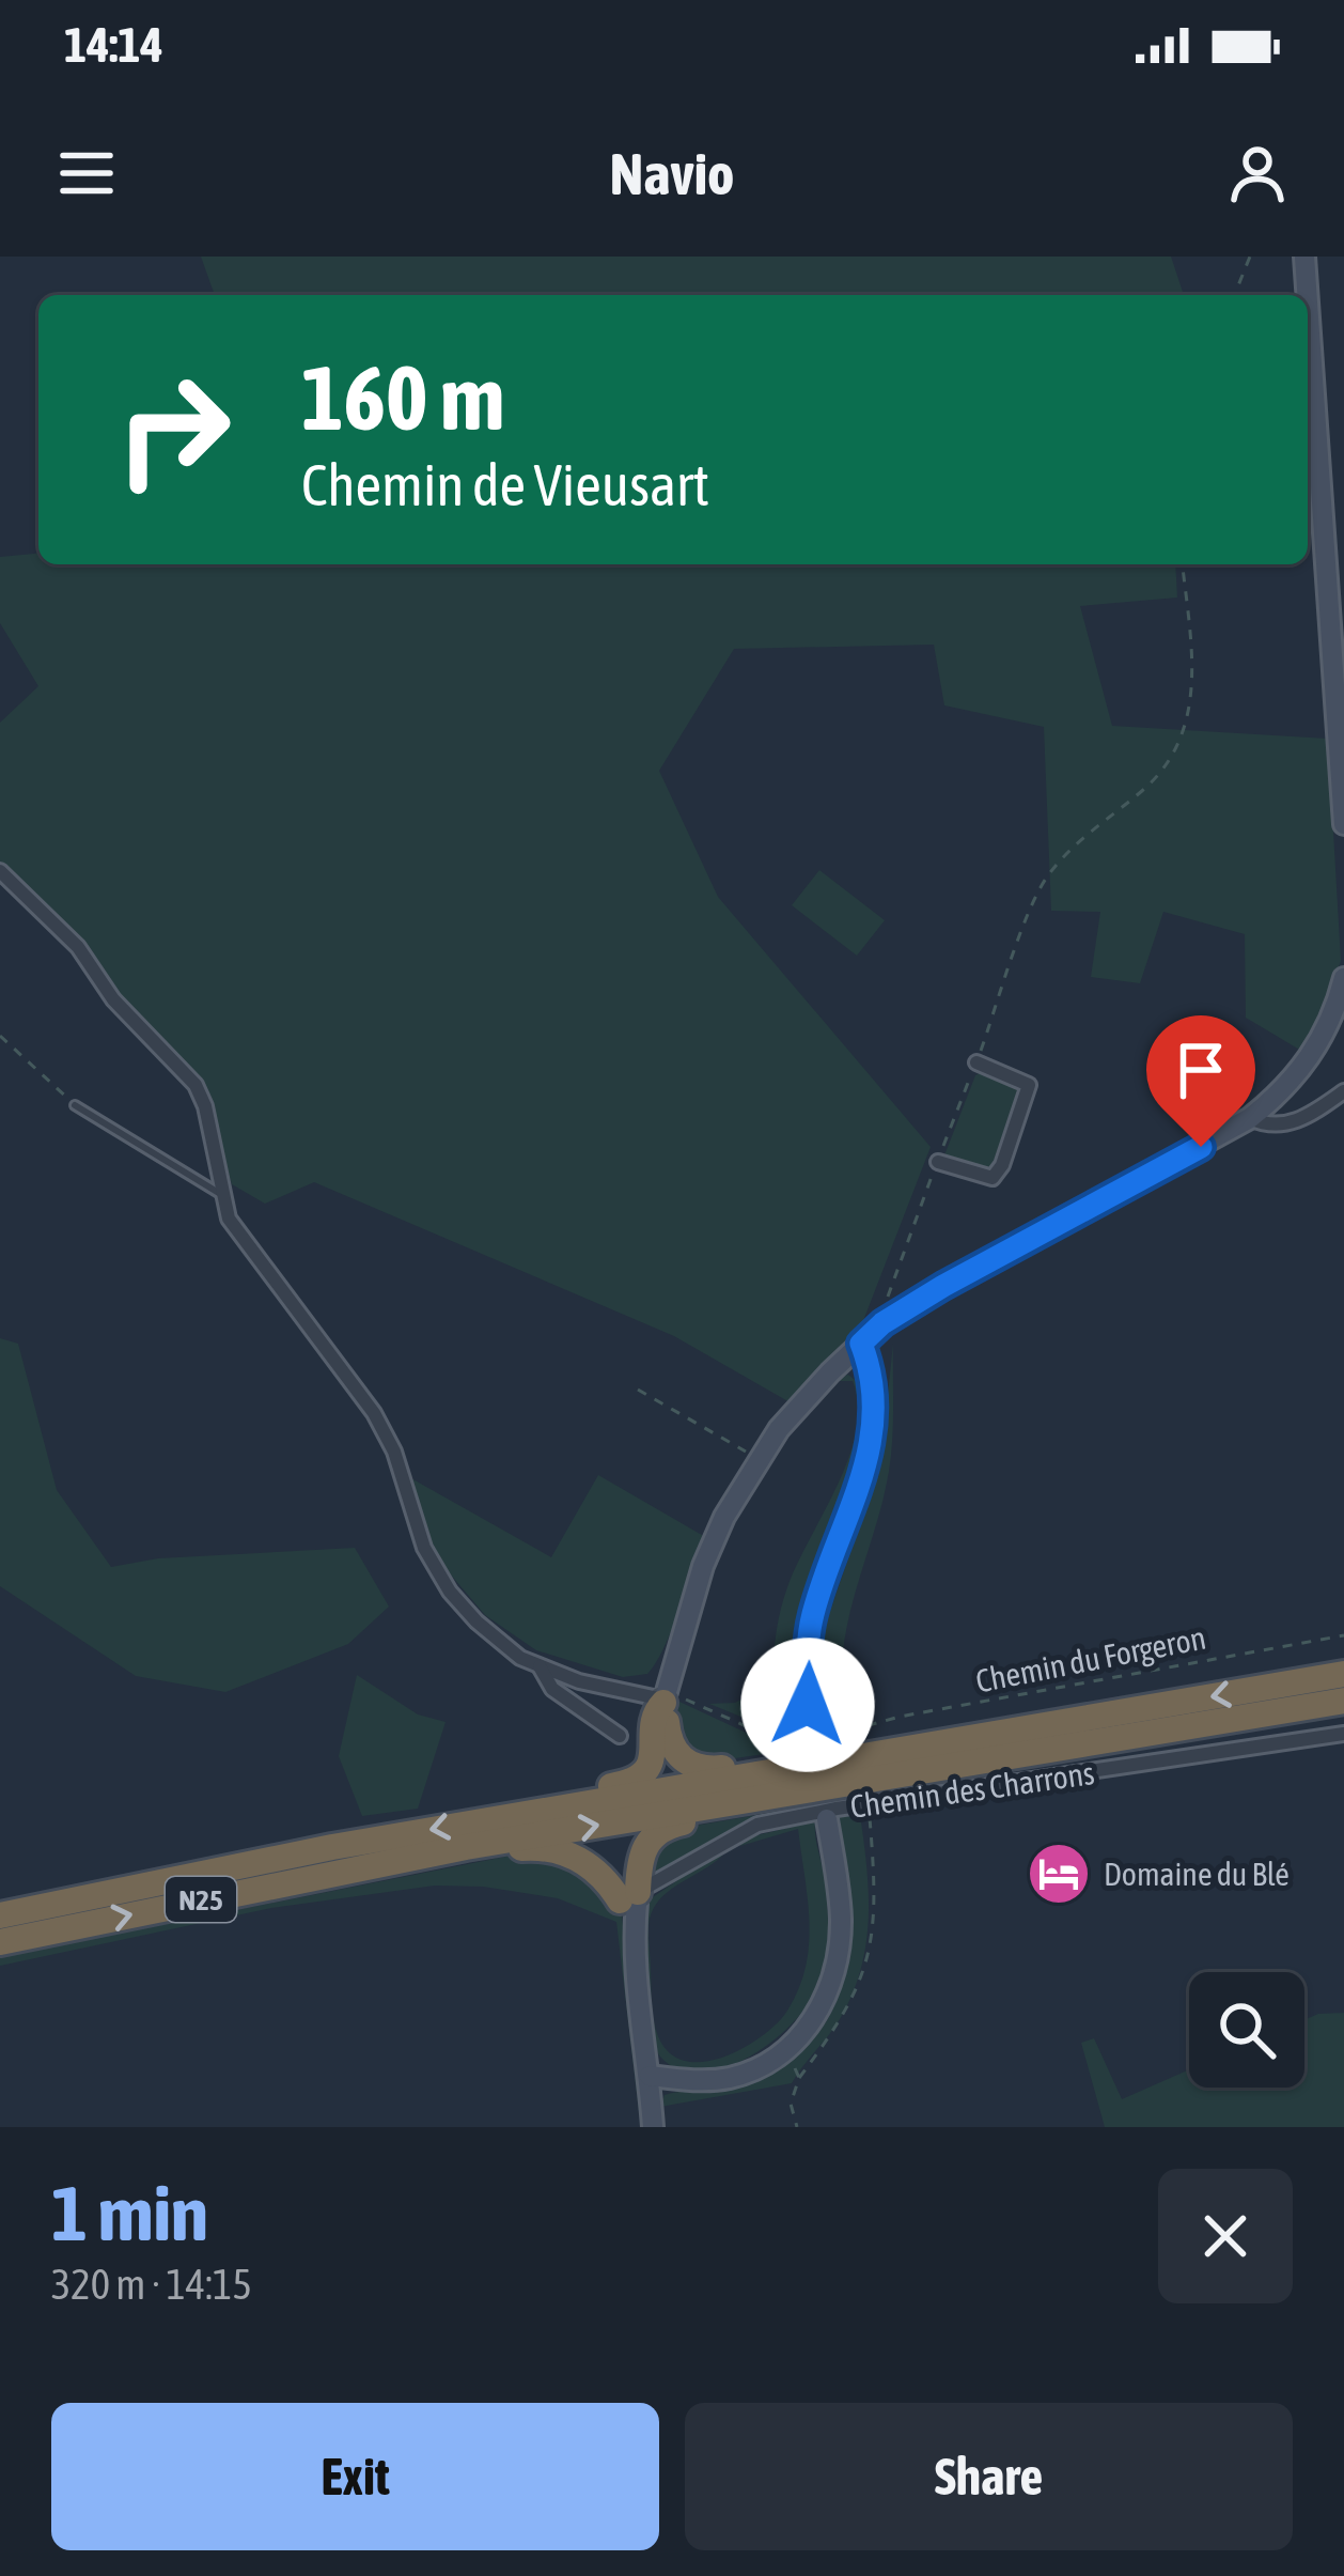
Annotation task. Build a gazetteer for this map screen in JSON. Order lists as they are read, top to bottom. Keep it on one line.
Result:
{"streets":{"highway":["N25"],"street":["Chemin des Charrons"],"path":["Chemin du Forgeron"]},"places":{"hotel":["Domaine du Blé"]},"page":{"status":"14:14","header":"Navio","turn":["160 m","Chemin de Vieusart"],"heading":["1 min","320 m · 14:15"],"buttons":["Exit","Share"]}}
